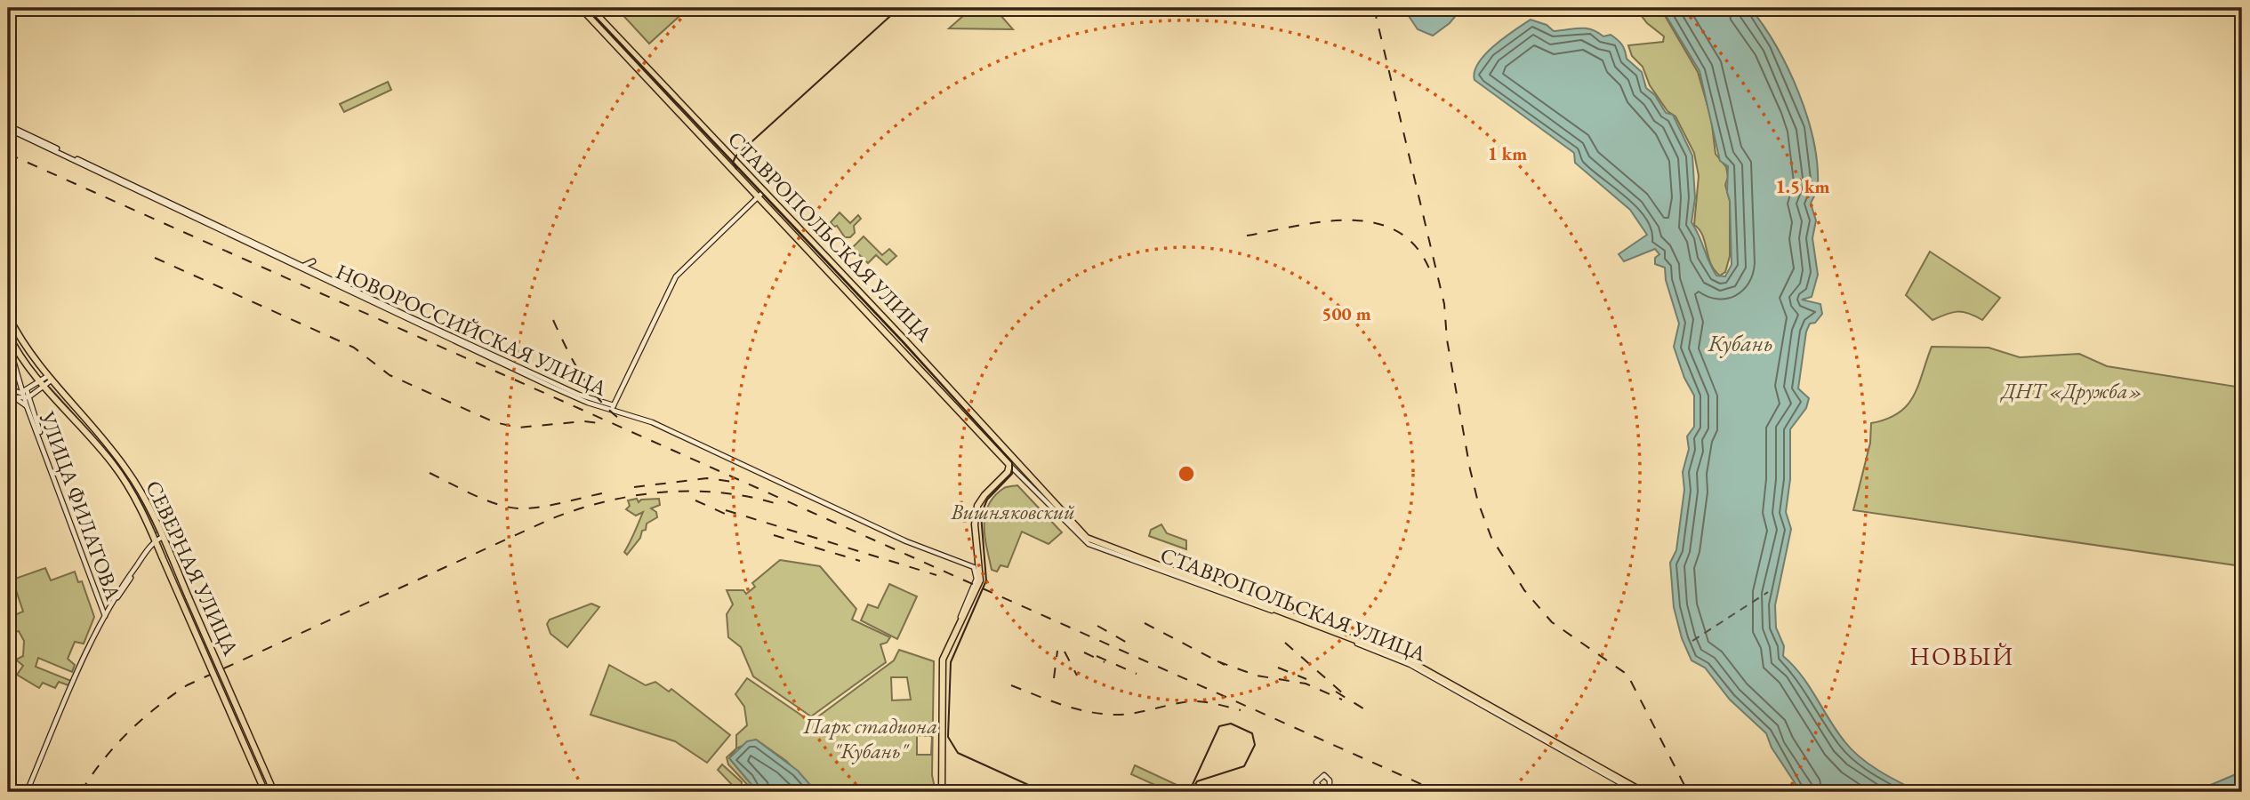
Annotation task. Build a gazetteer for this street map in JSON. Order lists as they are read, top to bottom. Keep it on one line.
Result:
{"streets":{"main road":["СТАВРОПОЛЬСКАЯ УЛИЦА","НОВОРОССИЙСКАЯ УЛИЦА","УЛИЦА ФИЛАТОВА","СЕВЕРНАЯ УЛИЦА"]},"districts":["НОВЫЙ"],"water":["Кубань"],"parks":["ДНТ «Дружба»","Вишняковский","Парк стадиона \"Кубань\""],"rings":["1 km","1.5 km","500 m"]}
